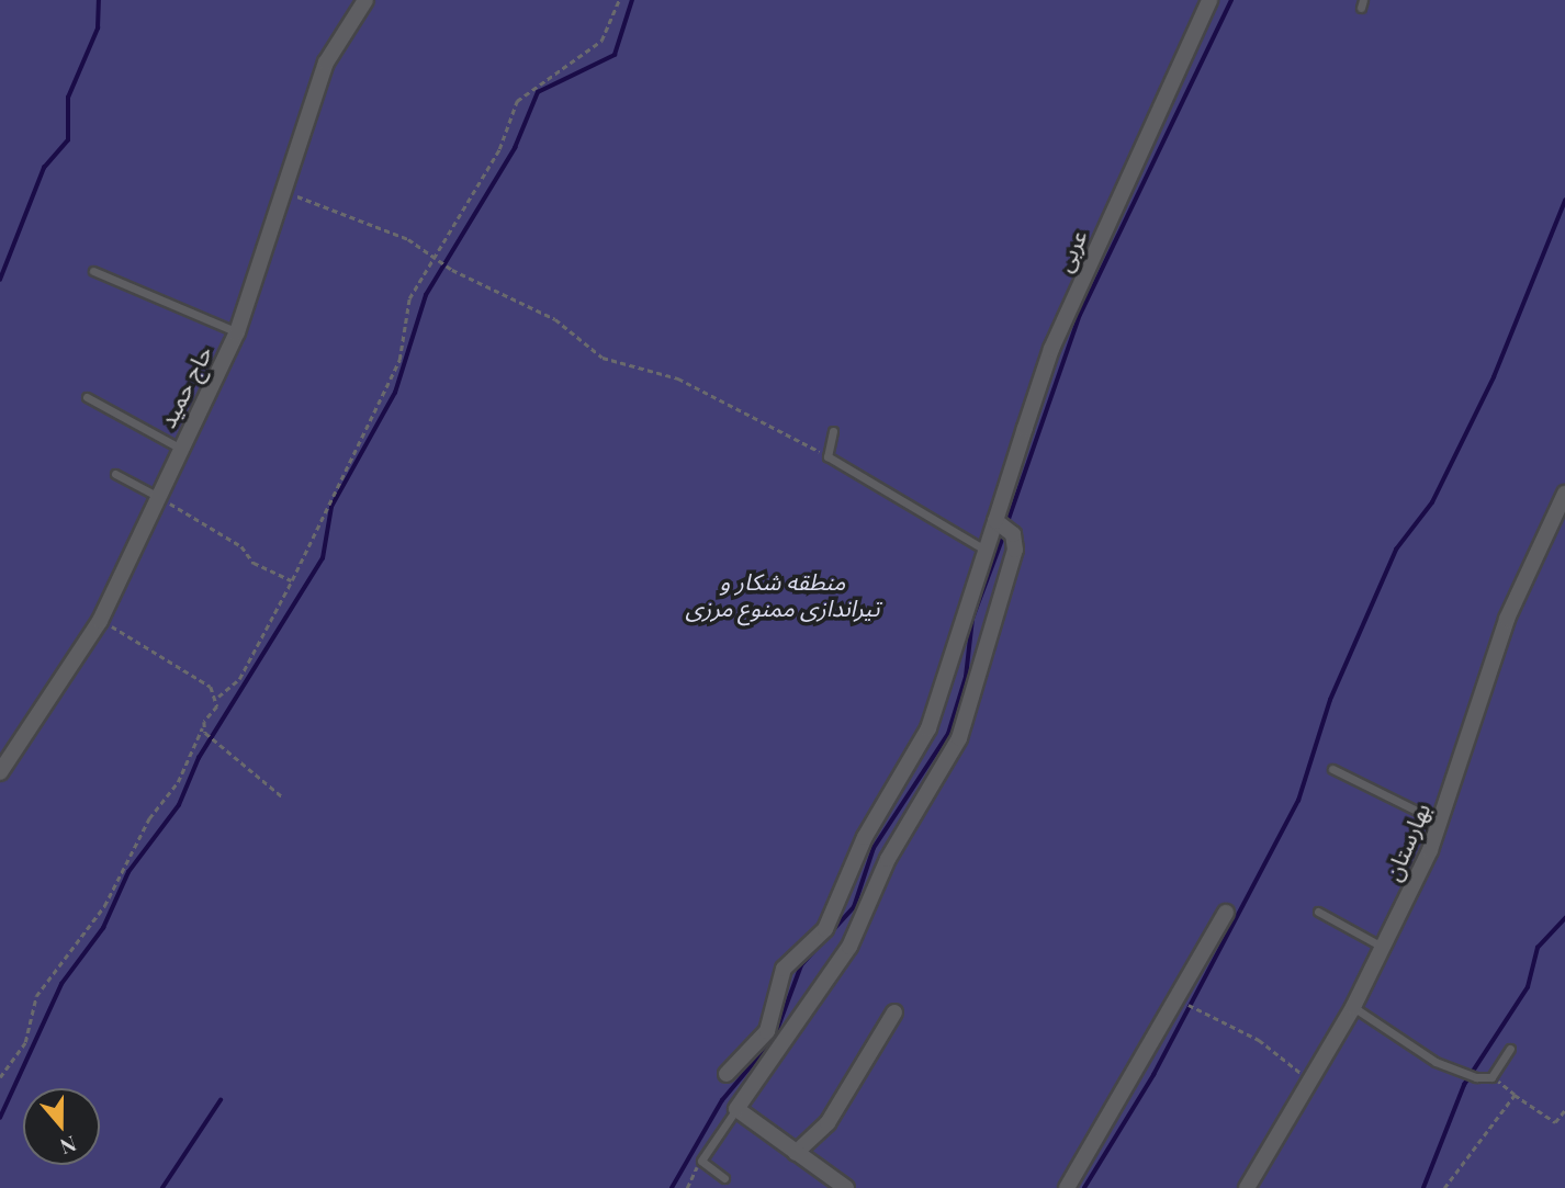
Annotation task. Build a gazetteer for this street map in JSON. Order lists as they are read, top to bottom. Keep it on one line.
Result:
{"streets":{"street":["عربی","حاج حمید","بهارستان"]},"parks":["منطقه شکار و تیراندازی ممنوع مرزی"],"north":"bottom"}
